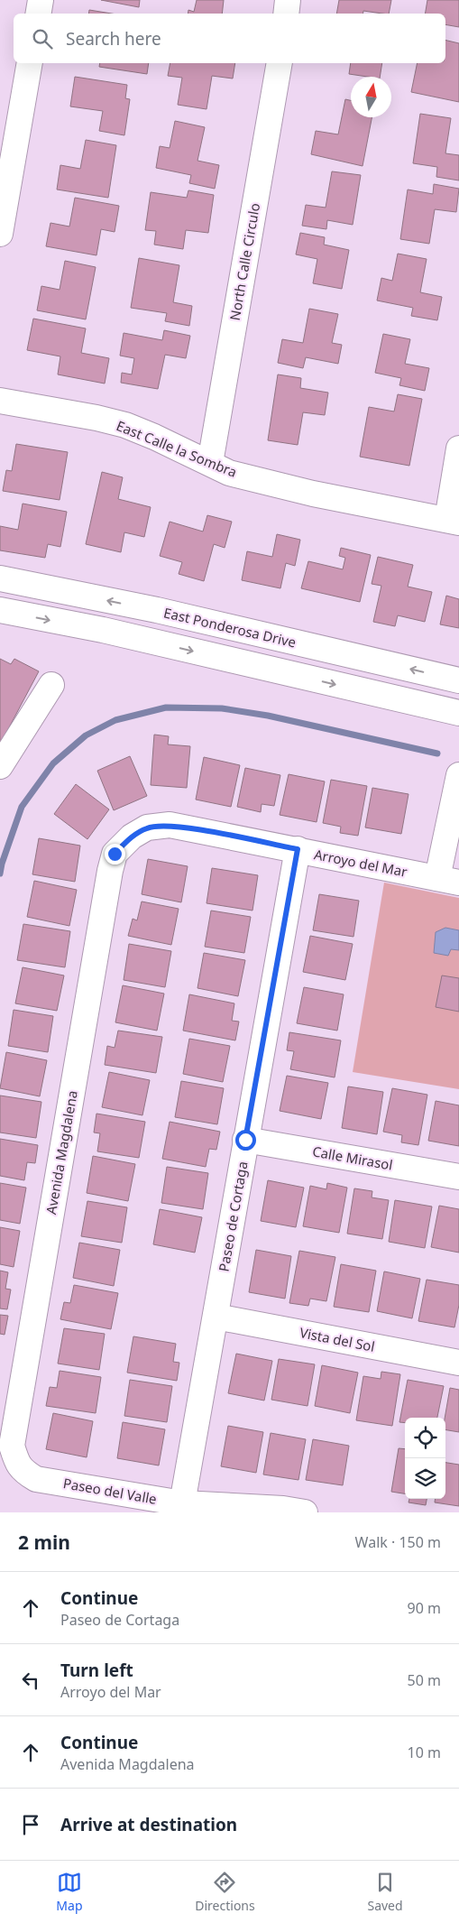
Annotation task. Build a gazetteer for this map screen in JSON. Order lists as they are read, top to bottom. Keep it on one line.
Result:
{"streets":{"street":["North Calle Circulo","East Calle la Sombra","East Ponderosa Drive","Arroyo del Mar","Avenida Magdalena","Calle Mirasol","Paseo de Cortaga","Vista del Sol","Paseo del Valle"]},"crossings":[["North Calle Circulo","East Calle la Sombra"],["Arroyo del Mar","Avenida Magdalena"],["Arroyo del Mar","Paseo de Cortaga"],["Avenida Magdalena","Paseo del Valle"],["Calle Mirasol","Paseo de Cortaga"],["Paseo de Cortaga","Vista del Sol"],["Paseo de Cortaga","Paseo del Valle"]],"north":"top","page":{"search":"Search here","heading":["2 min","Walk · 150 m"],"list":[["Continue","Paseo de Cortaga","90 m"],["Turn left","Arroyo del Mar","50 m"],["Continue","Avenida Magdalena","10 m"],"Arrive at destination"],"nav":["Map","Directions","Saved"]}}
